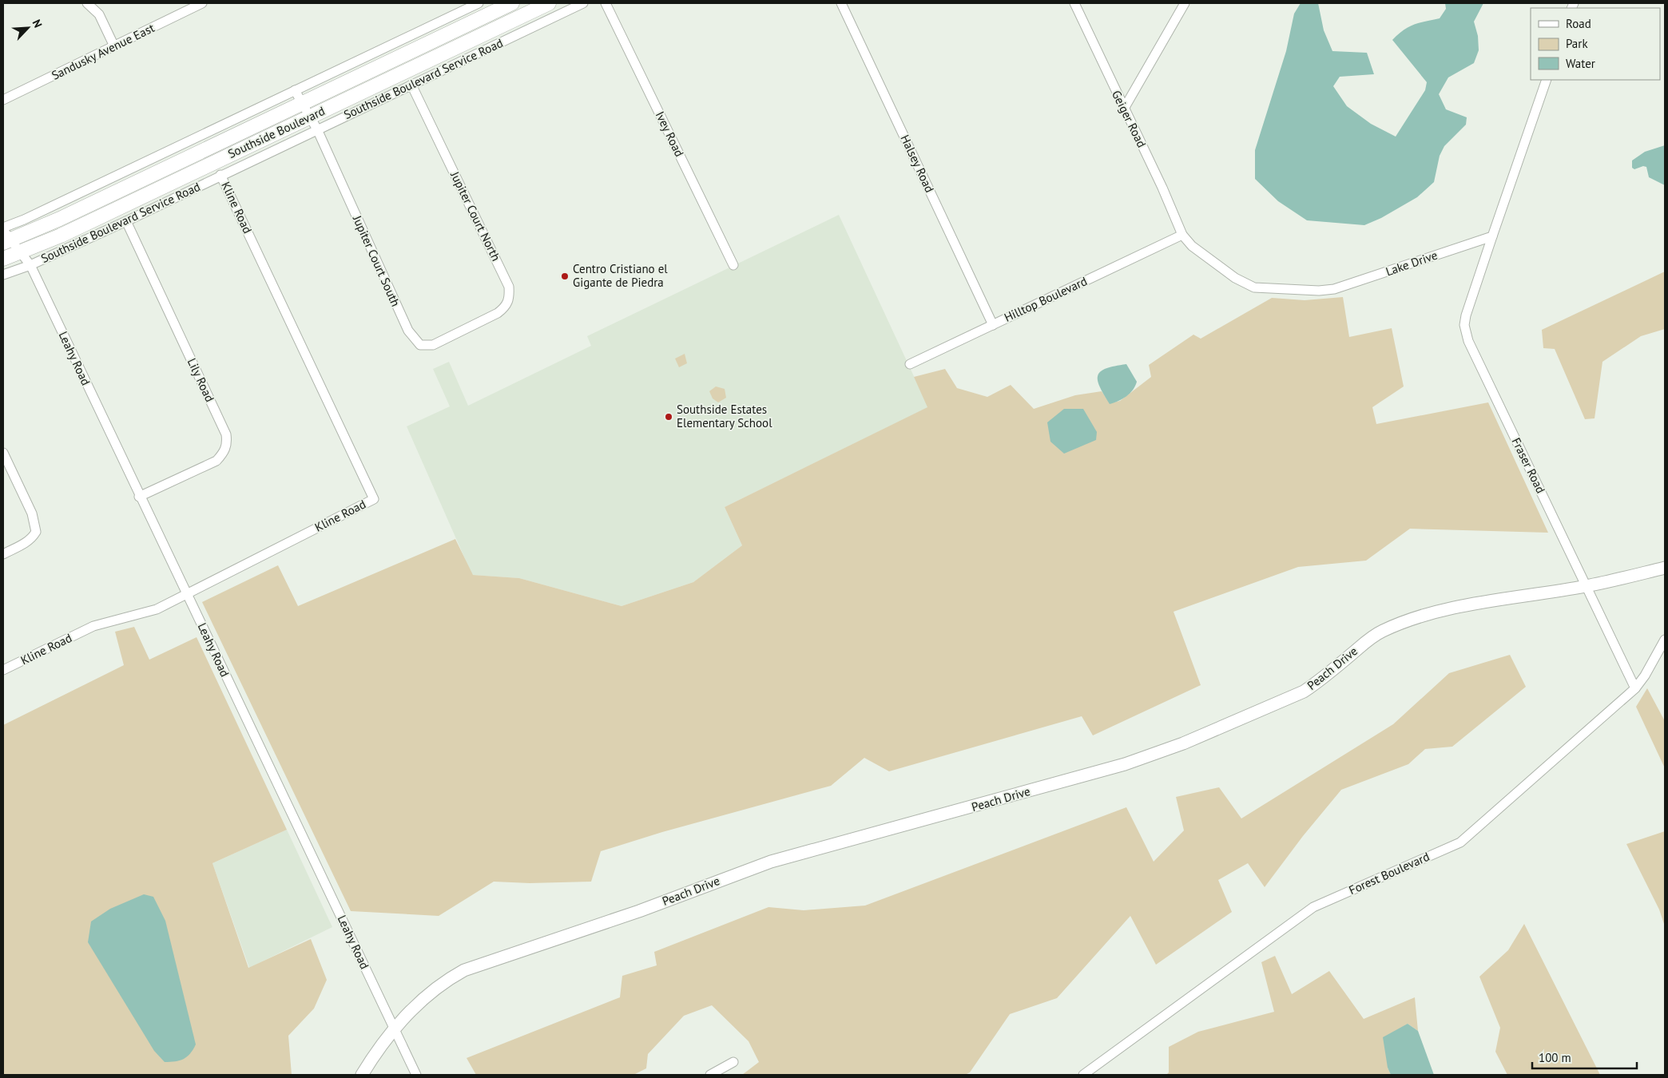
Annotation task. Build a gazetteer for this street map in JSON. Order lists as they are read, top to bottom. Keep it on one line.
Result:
{"streets":{"highway":["Southside Boulevard"],"main road":["Peach Drive"],"street":["Sandusky Avenue East","Southside Boulevard Service Road","Geiger Road","Ivey Road","Halsey Road","Kline Road","Jupiter Court North","Jupiter Court South","Lake Drive","Hilltop Boulevard","Leahy Road","Lily Road","Fraser Road","Forest Boulevard"]},"crossings":[["Southside Boulevard Service Road","Kline Road"],["Southside Boulevard Service Road","Jupiter Court North"],["Southside Boulevard Service Road","Jupiter Court South"],["Southside Boulevard Service Road","Leahy Road"],["Southside Boulevard Service Road","Lily Road"],["Geiger Road","Lake Drive"],["Geiger Road","Hilltop Boulevard"],["Southside Boulevard","Jupiter Court South"],["Southside Boulevard","Leahy Road"],["Halsey Road","Hilltop Boulevard"],["Kline Road","Leahy Road"],["Jupiter Court North","Jupiter Court South"],["Lake Drive","Hilltop Boulevard"],["Lake Drive","Fraser Road"],["Leahy Road","Lily Road"],["Leahy Road","Peach Drive"],["Fraser Road","Peach Drive"],["Fraser Road","Forest Boulevard"]],"places":["Centro Cristiano el Gigante de Piedra","Southside Estates Elementary School"],"legend":["Road","Park","Water"],"scale_bar":"100 m","north":"top right"}
